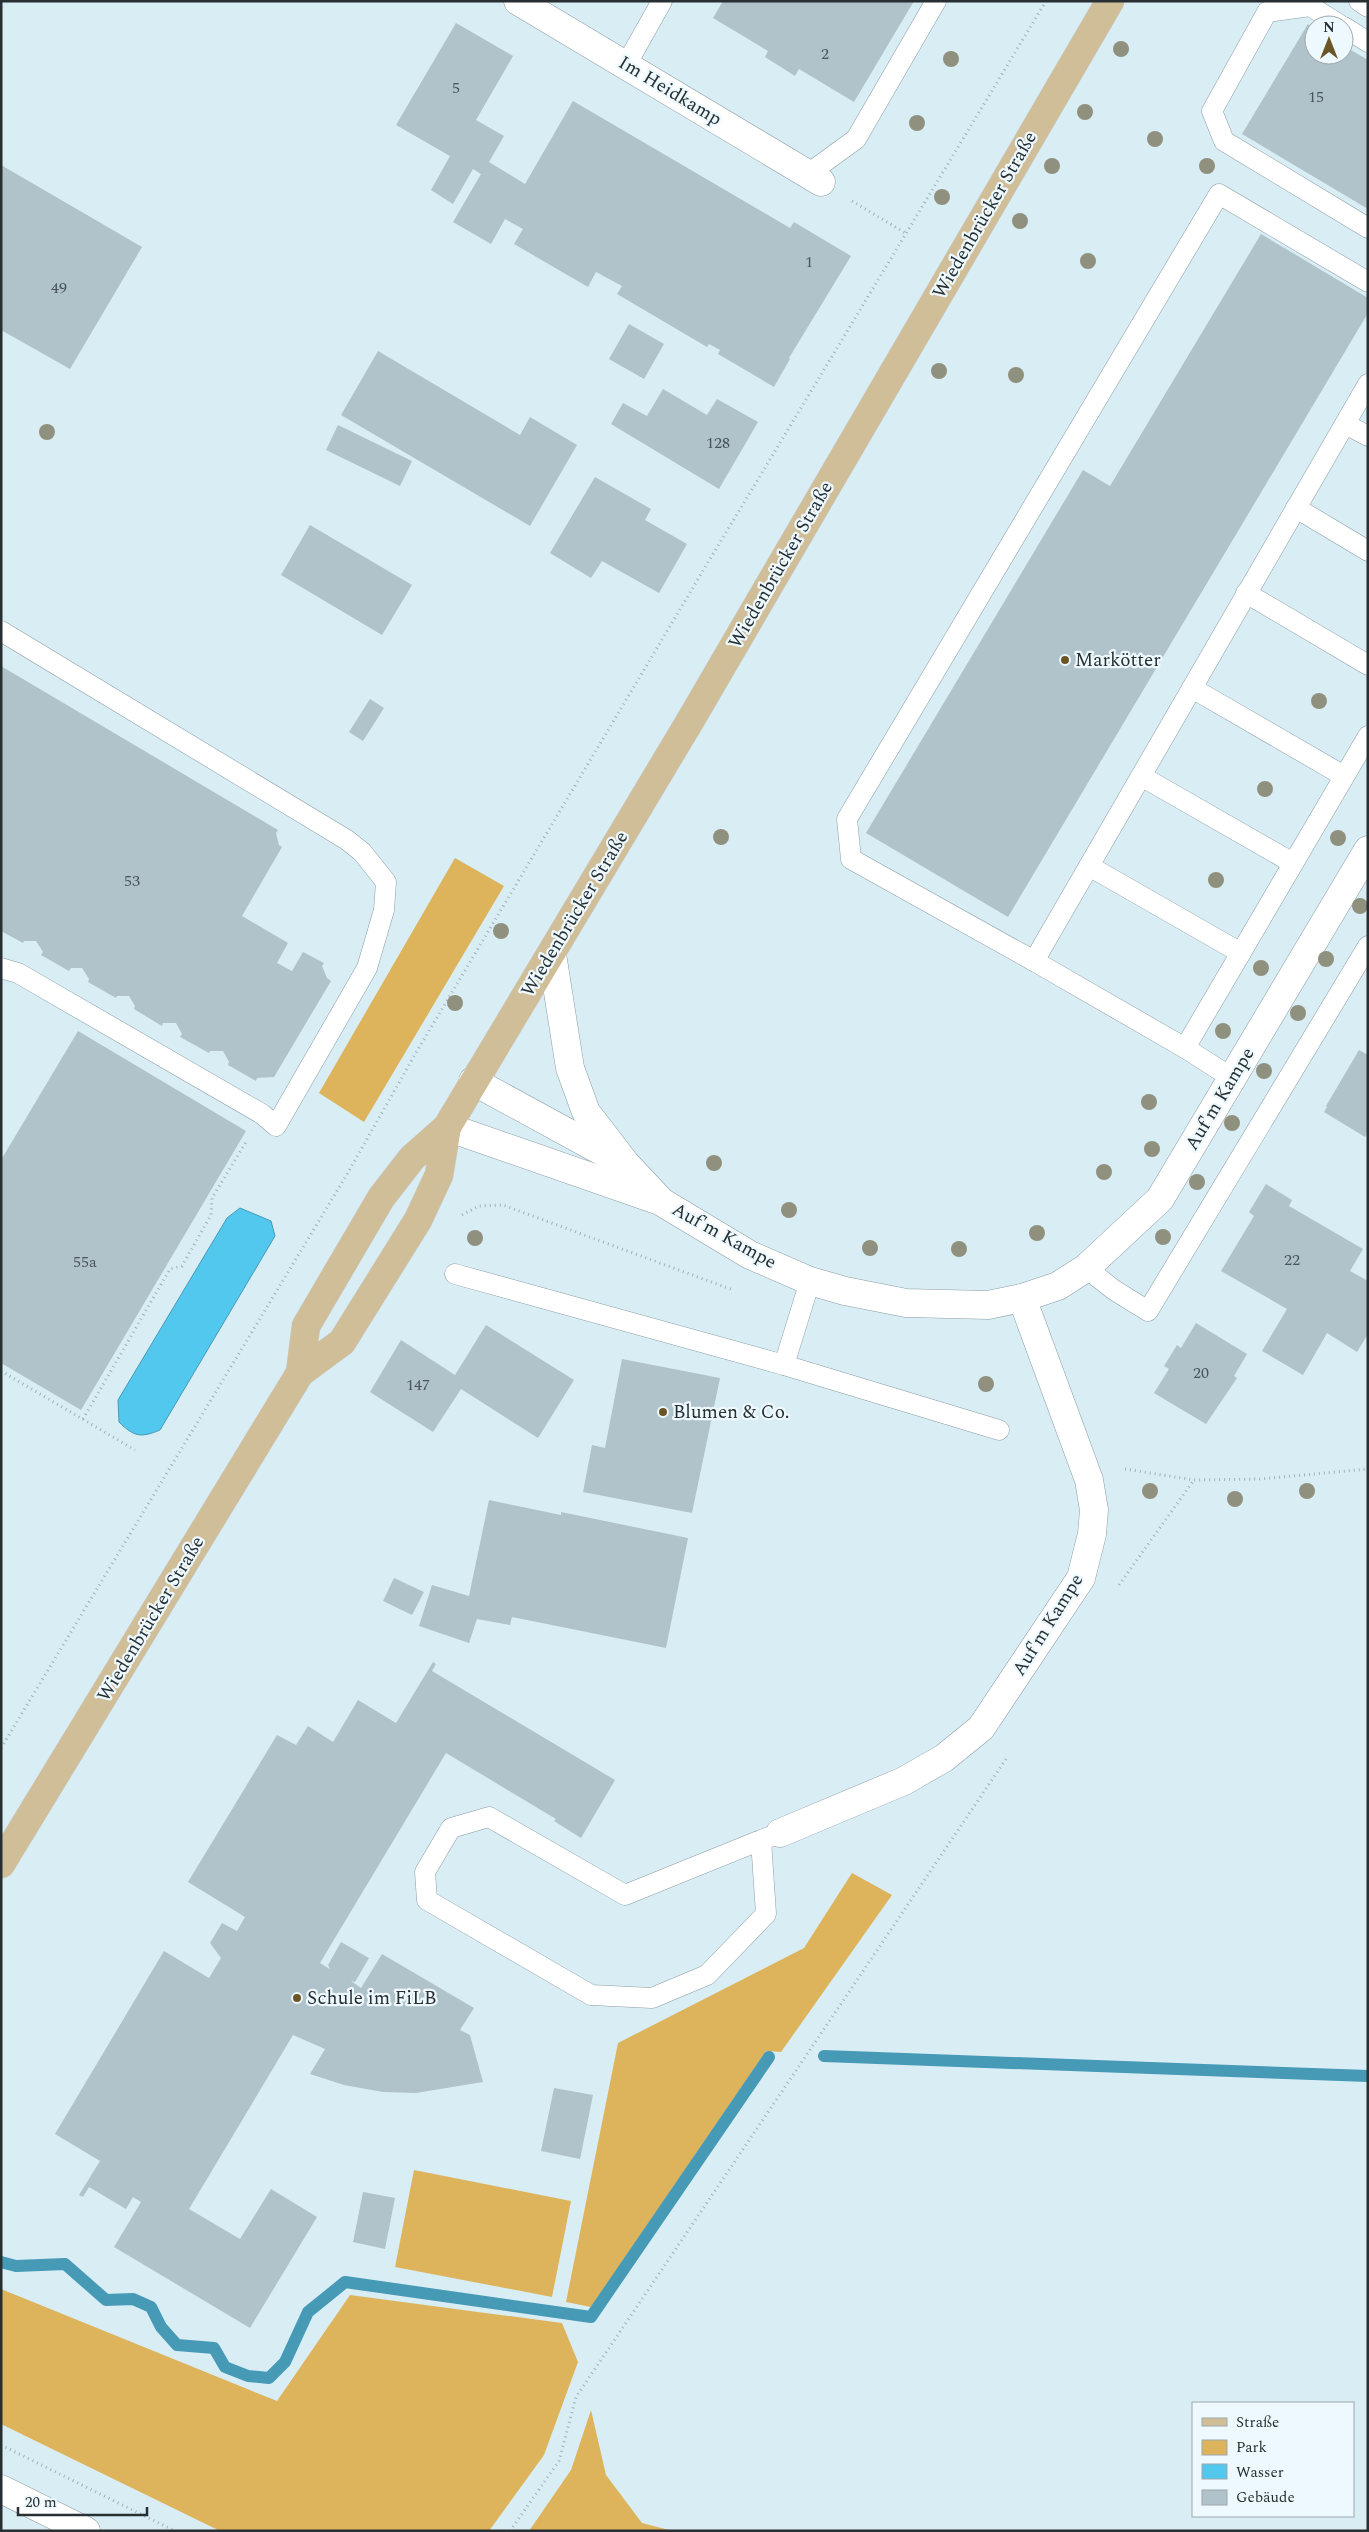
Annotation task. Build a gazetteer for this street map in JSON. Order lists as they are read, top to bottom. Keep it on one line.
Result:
{"streets":{"main road":["Wiedenbrücker Straße"],"street":["Im Heidkamp","Auf'm Kampe"]},"crossings":[["Wiedenbrücker Straße","Auf'm Kampe"]],"places":["Markötter","Blumen & Co.","Schule im FiLB"],"house_numbers":["2","5","15","1","49","128","53","22","55a","20","147"],"legend":["Straße","Park","Wasser","Gebäude"],"scale_bar":"20 m","north":"top"}
